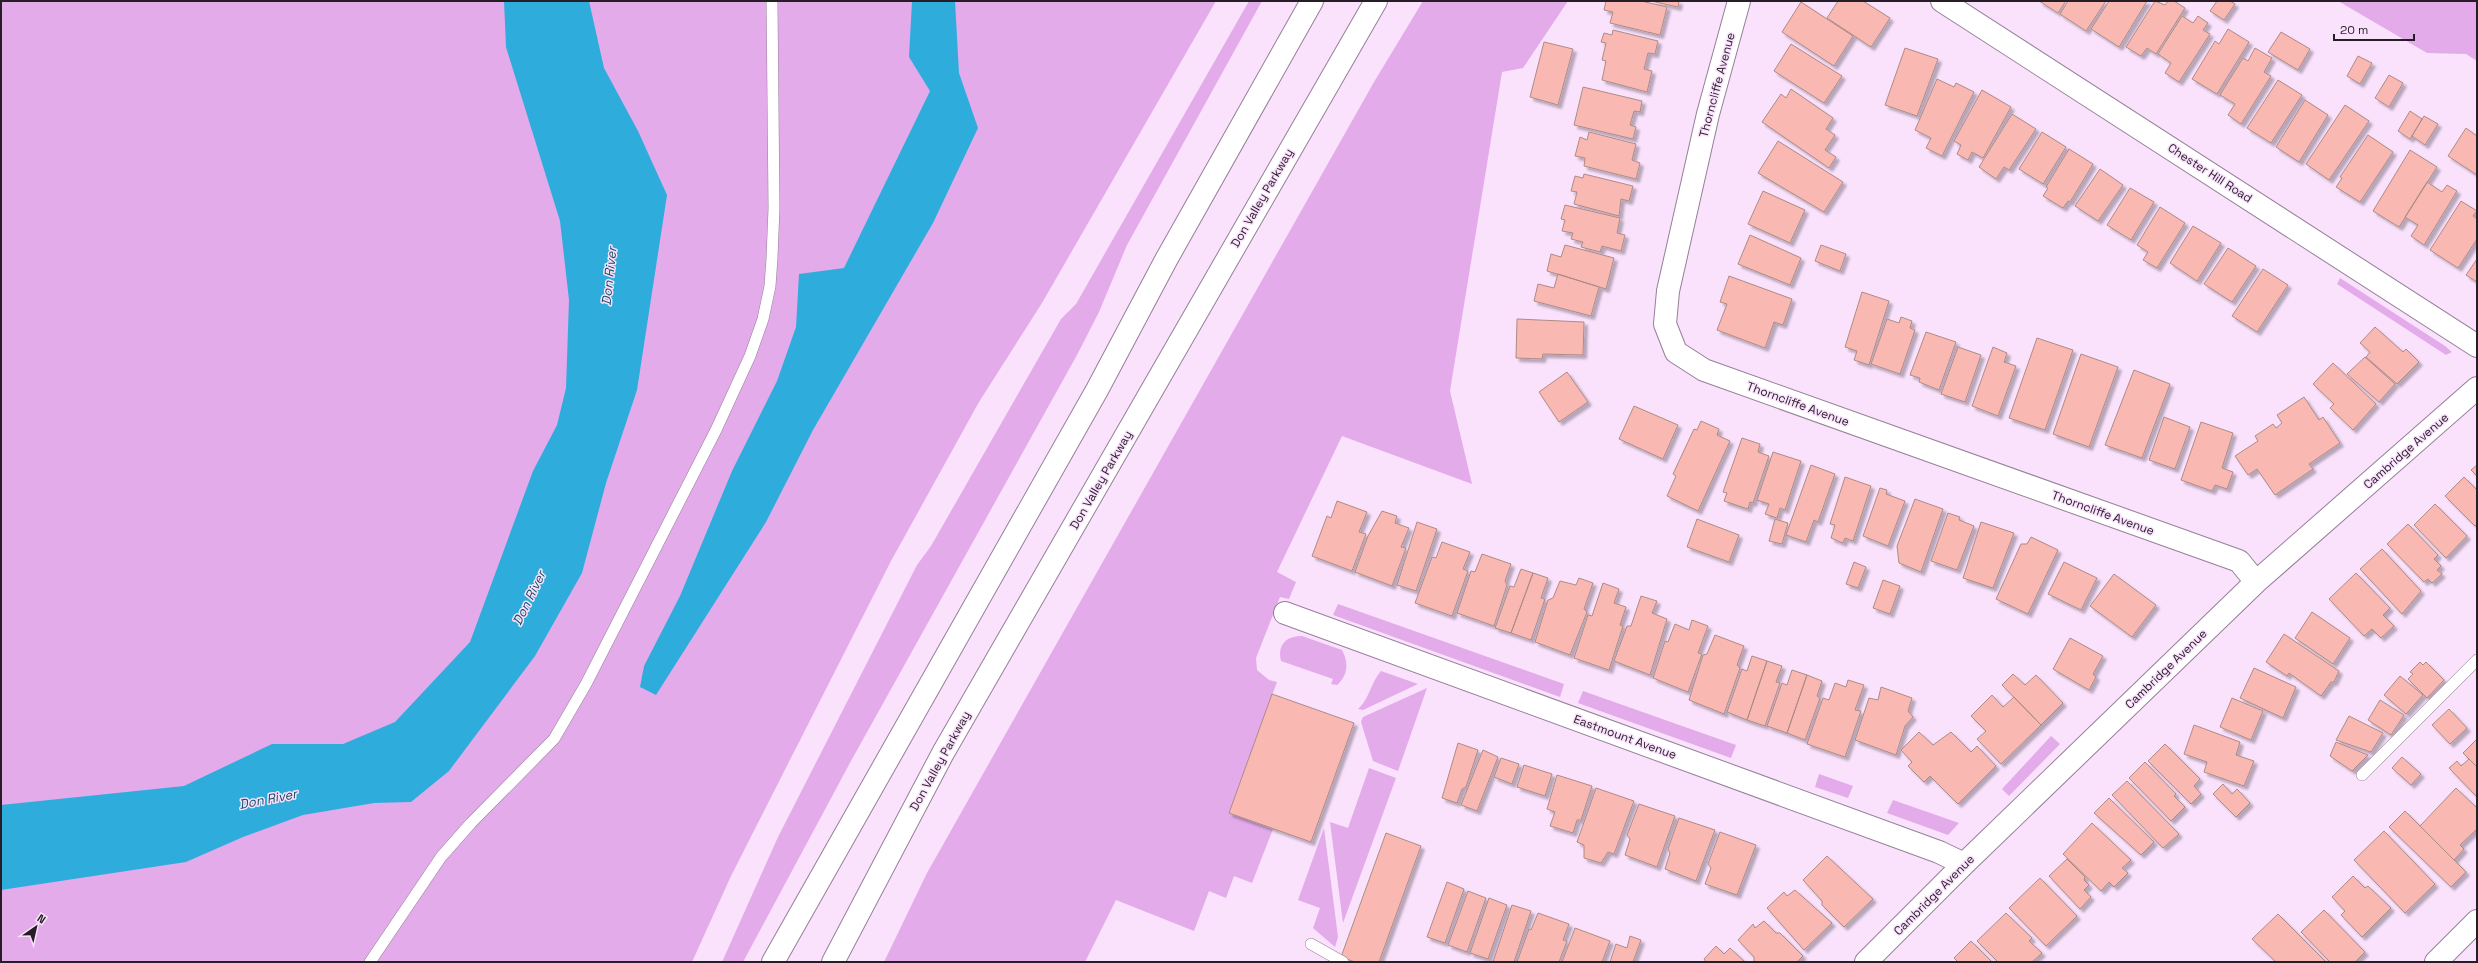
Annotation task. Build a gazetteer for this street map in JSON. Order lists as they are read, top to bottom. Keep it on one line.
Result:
{"streets":{"main road":["Thorncliffe Avenue","Chester Hill Road","Don Valley Parkway","Cambridge Avenue","Eastmount Avenue"]},"crossings":[["Thorncliffe Avenue","Cambridge Avenue"],["Cambridge Avenue","Eastmount Avenue"]],"water":["Don River"],"scale_bar":"20 m","north":"top right"}
